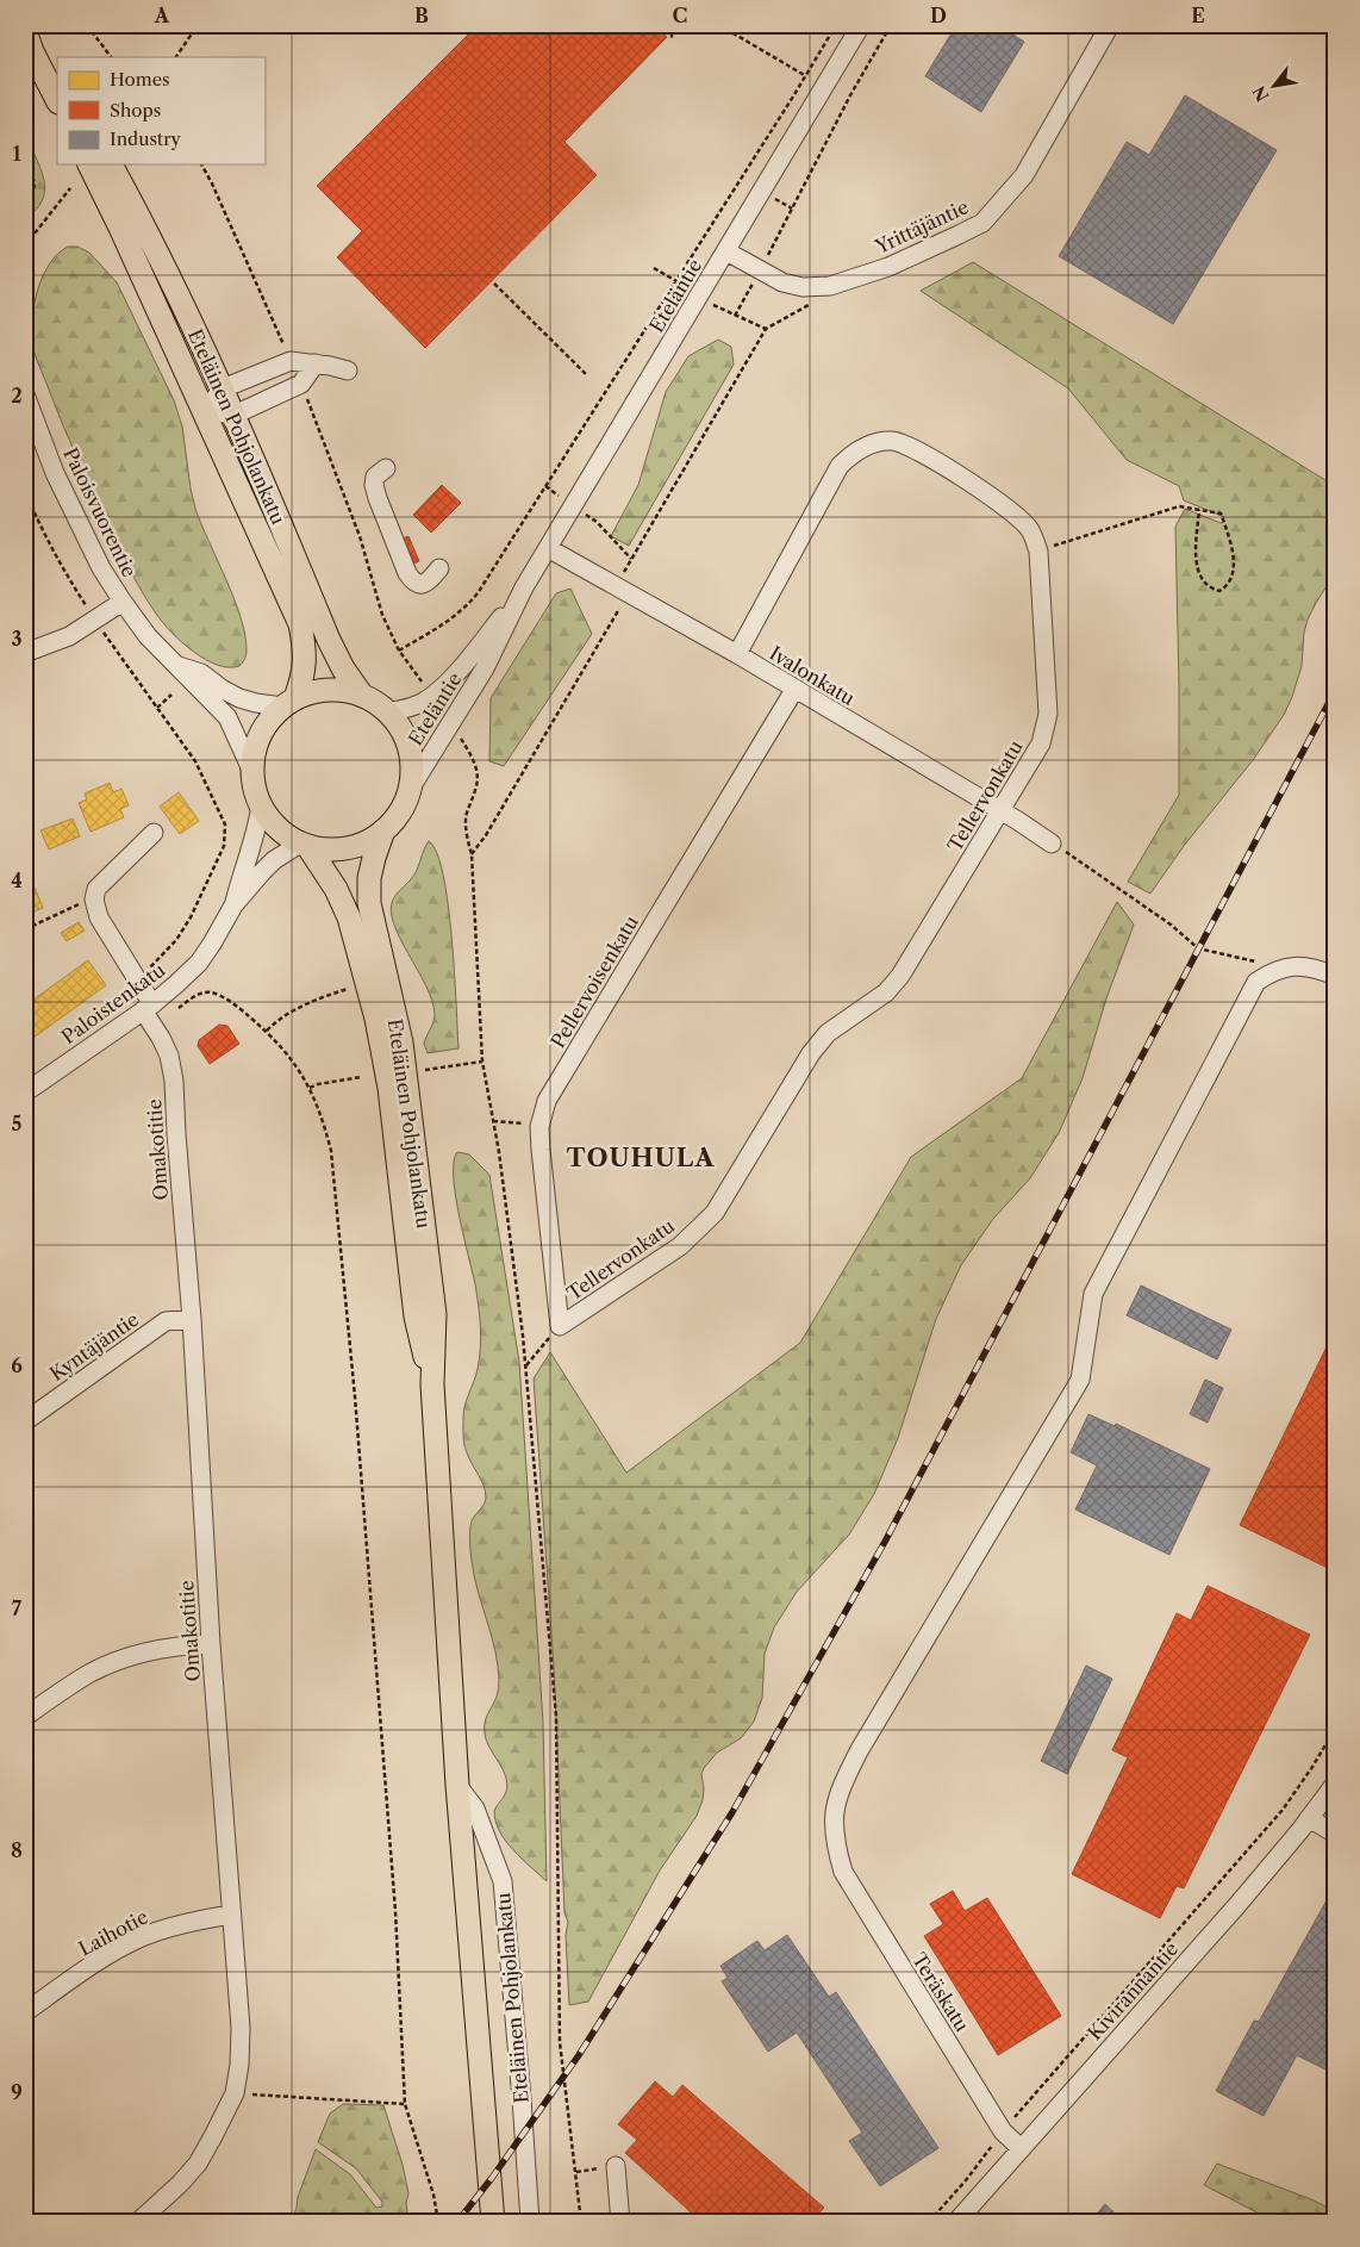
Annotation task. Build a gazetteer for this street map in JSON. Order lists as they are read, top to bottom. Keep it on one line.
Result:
{"streets":{"main road":["Eteläinen Pohjolankatu"],"street":["Yrittäjäntie","Eteläntie","Paloisvuorentie","Ivalonkatu","Tellervonkatu","Pellervoisenkatu","Paloistenkatu","Omakotitie","Kyntäjäntie","Laihotie","Kivirannantie","Teräskatu"]},"crossings":[["Yrittäjäntie","Eteläntie"],["Eteläntie","Eteläinen Pohjolankatu"],["Eteläntie","Paloisvuorentie"],["Eteläntie","Ivalonkatu"],["Eteläntie","Paloistenkatu"],["Eteläinen Pohjolankatu","Paloisvuorentie"],["Eteläinen Pohjolankatu","Paloistenkatu"],["Paloisvuorentie","Paloistenkatu"],["Ivalonkatu","Tellervonkatu"],["Ivalonkatu","Pellervoisenkatu"],["Tellervonkatu","Pellervoisenkatu"],["Paloistenkatu","Omakotitie"],["Omakotitie","Kyntäjäntie"],["Omakotitie","Laihotie"],["Kivirannantie","Teräskatu"]],"districts":["TOUHULA"],"legend":["Homes","Shops","Industry"],"north":"bottom left","grid":{"columns":["A","B","C","D","E"],"rows":["1","2","3","4","5","6","7","8","9"]}}
